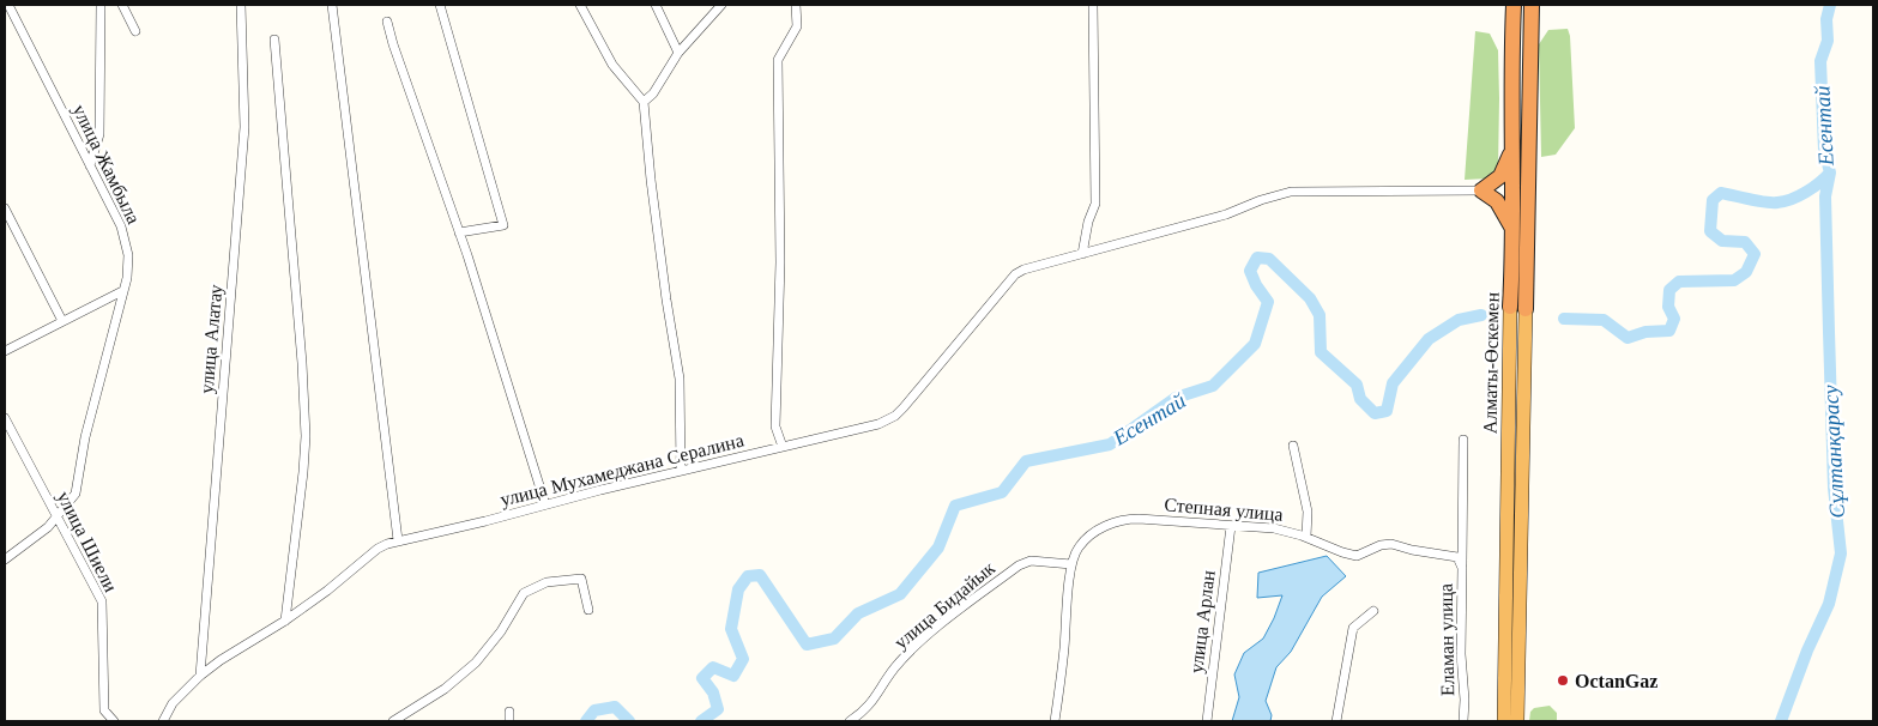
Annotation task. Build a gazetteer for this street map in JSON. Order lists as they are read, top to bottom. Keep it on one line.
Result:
{"streets":{"highway":["Алматы-Өскемен"],"street":["улица Жамбыла","улица Алатау","улица Мухамеджана Сералина","Степная улица","улица Шиели","улица Бидайык","улица Арлан","Еламан улица"]},"crossings":[["улица Жамбыла","улица Шиели"],["улица Алатау","улица Мухамеджана Сералина"],["Степная улица","улица Бидайык"],["Степная улица","улица Арлан"],["Степная улица","Еламан улица"]],"water":["Есентай","Сұлтанқарасу"],"places":["OctanGaz"]}
